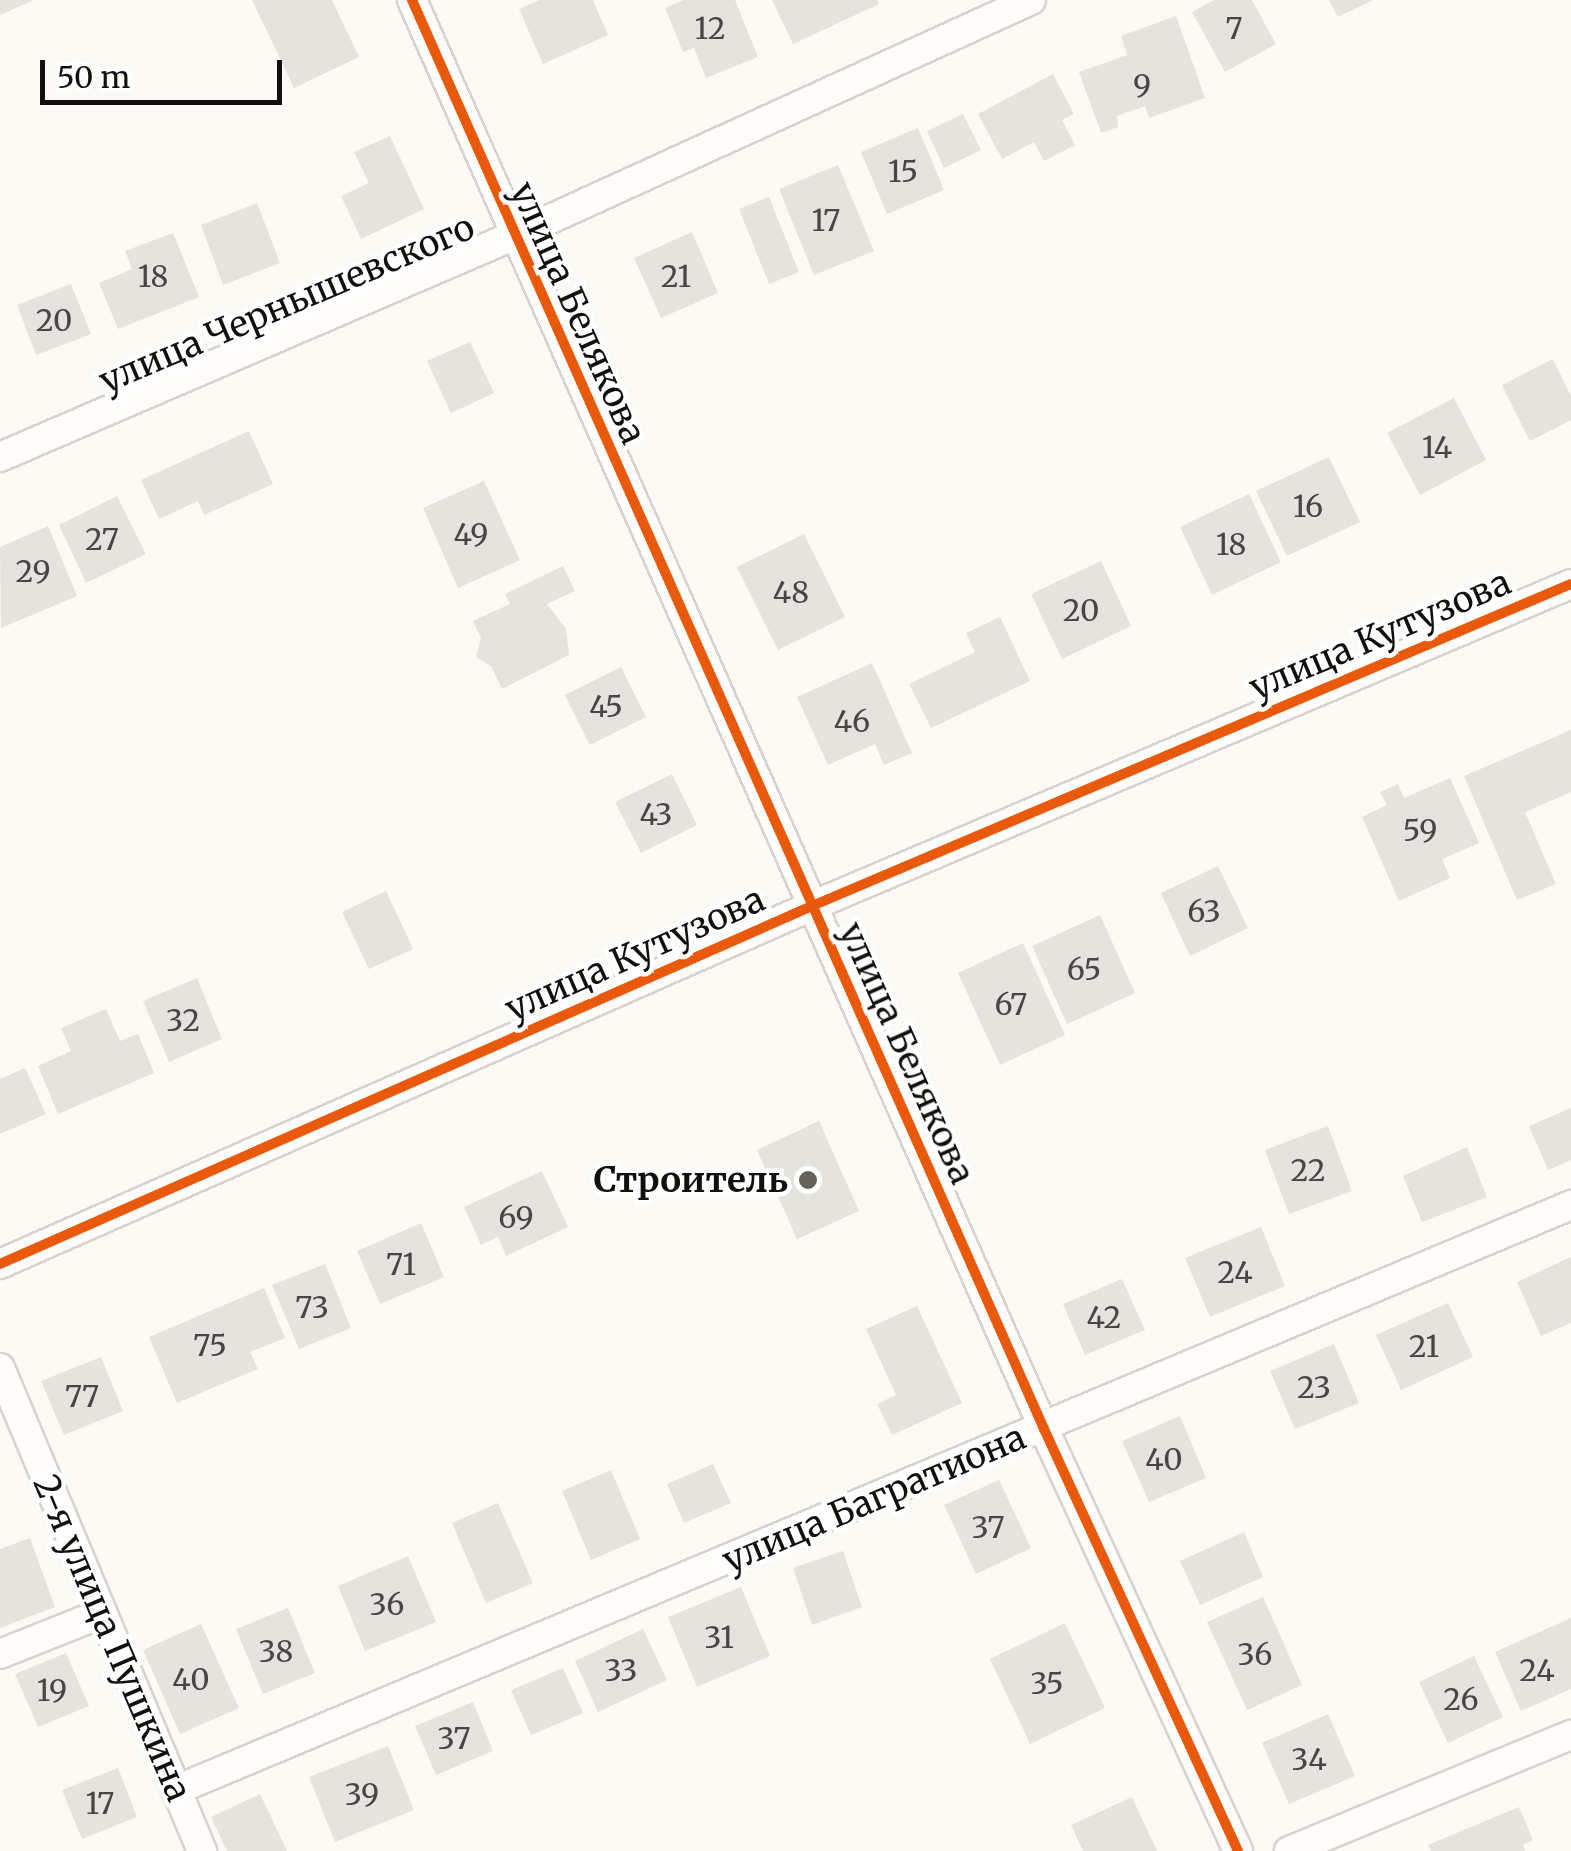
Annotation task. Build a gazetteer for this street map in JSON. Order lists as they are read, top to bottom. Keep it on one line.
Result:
{"streets":{"street":["улица Чернышевского","улица Белякова","улица Кутузова","улица Багратиона","2-я улица Пушкина"]},"crossings":[["улица Чернышевского","улица Белякова"],["улица Белякова","улица Кутузова"],["улица Белякова","улица Багратиона"],["улица Багратиона","2-я улица Пушкина"]],"places":["Строитель"],"house_numbers":["12","7","9","15","17","18","21","20","14","16","49","27","18","29","48","20","45","46","43","59","63","65","67","32","22","69","71","24","73","42","75","21","23","77","40","37","36","31","38","36","33","24","40","35","19","26","37","34","39","17"],"scale_bar":"50 m"}
